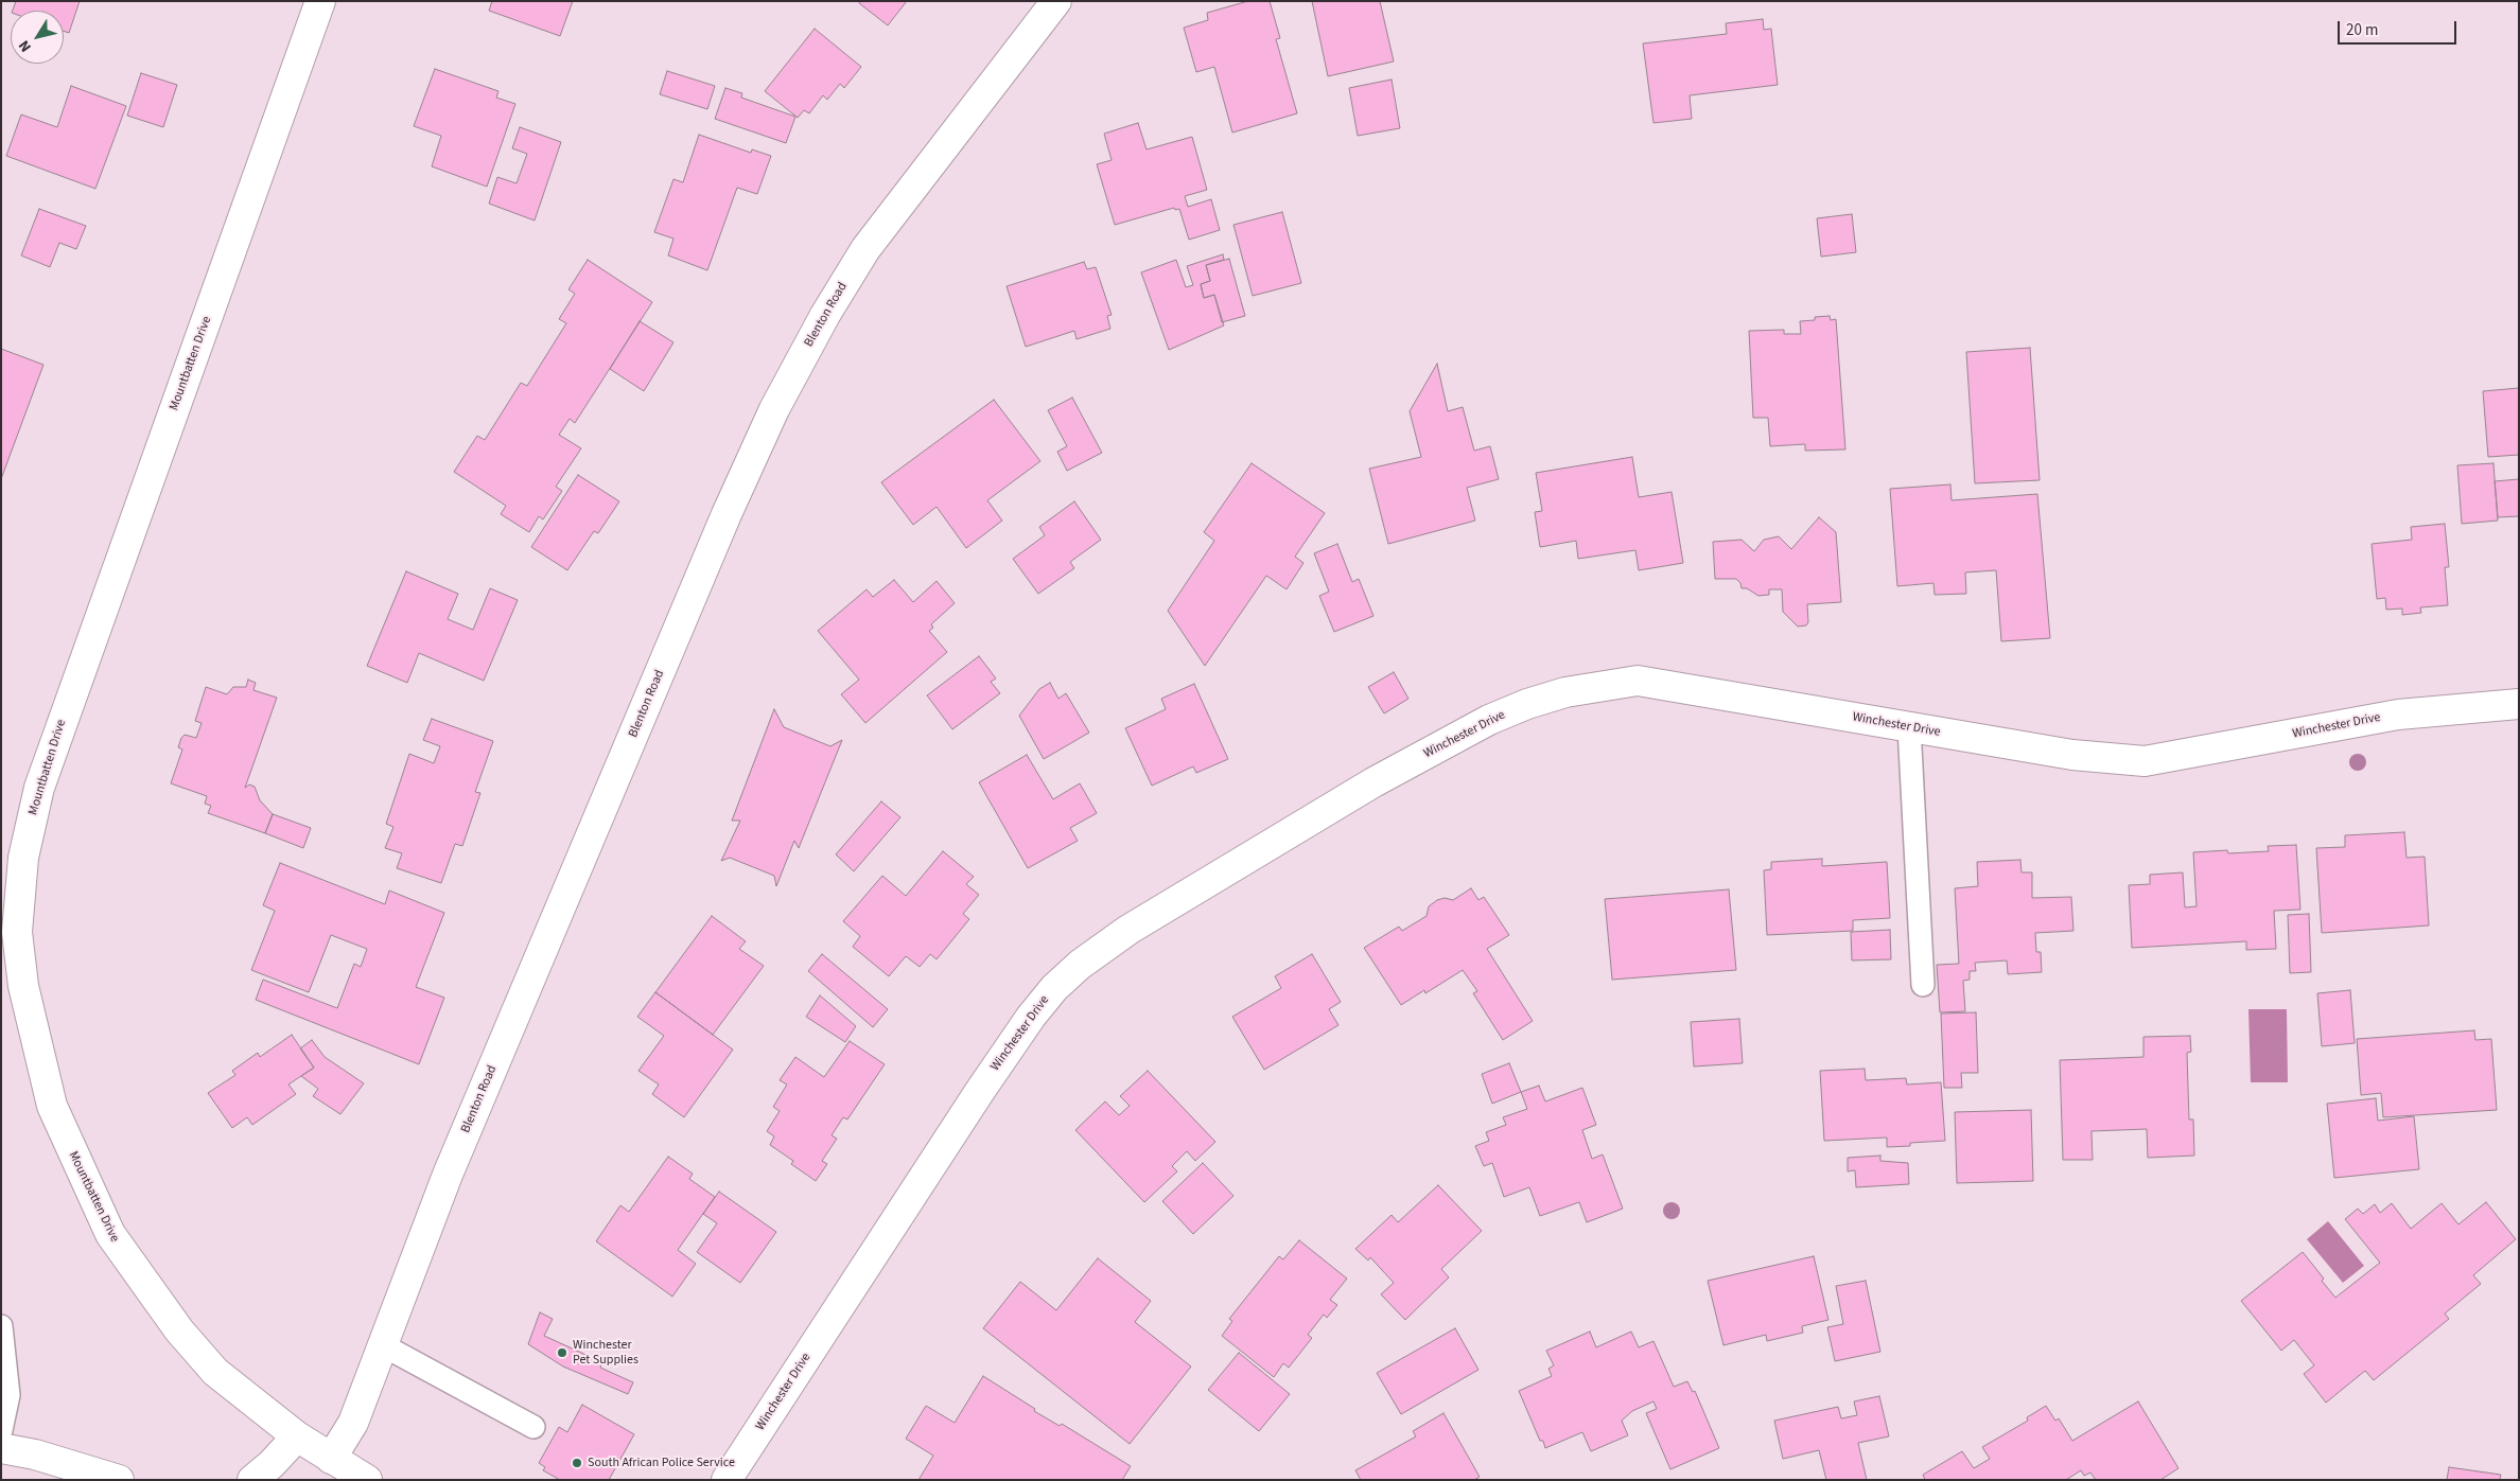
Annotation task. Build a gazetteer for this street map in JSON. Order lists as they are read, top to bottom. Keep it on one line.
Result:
{"streets":{"street":["Blenton Road","Mountbatten Drive","Winchester Drive"]},"crossings":[["Blenton Road","Mountbatten Drive"]],"places":["Winchester Pet Supplies","South African Police Service"],"scale_bar":"20 m","north":"bottom left"}
